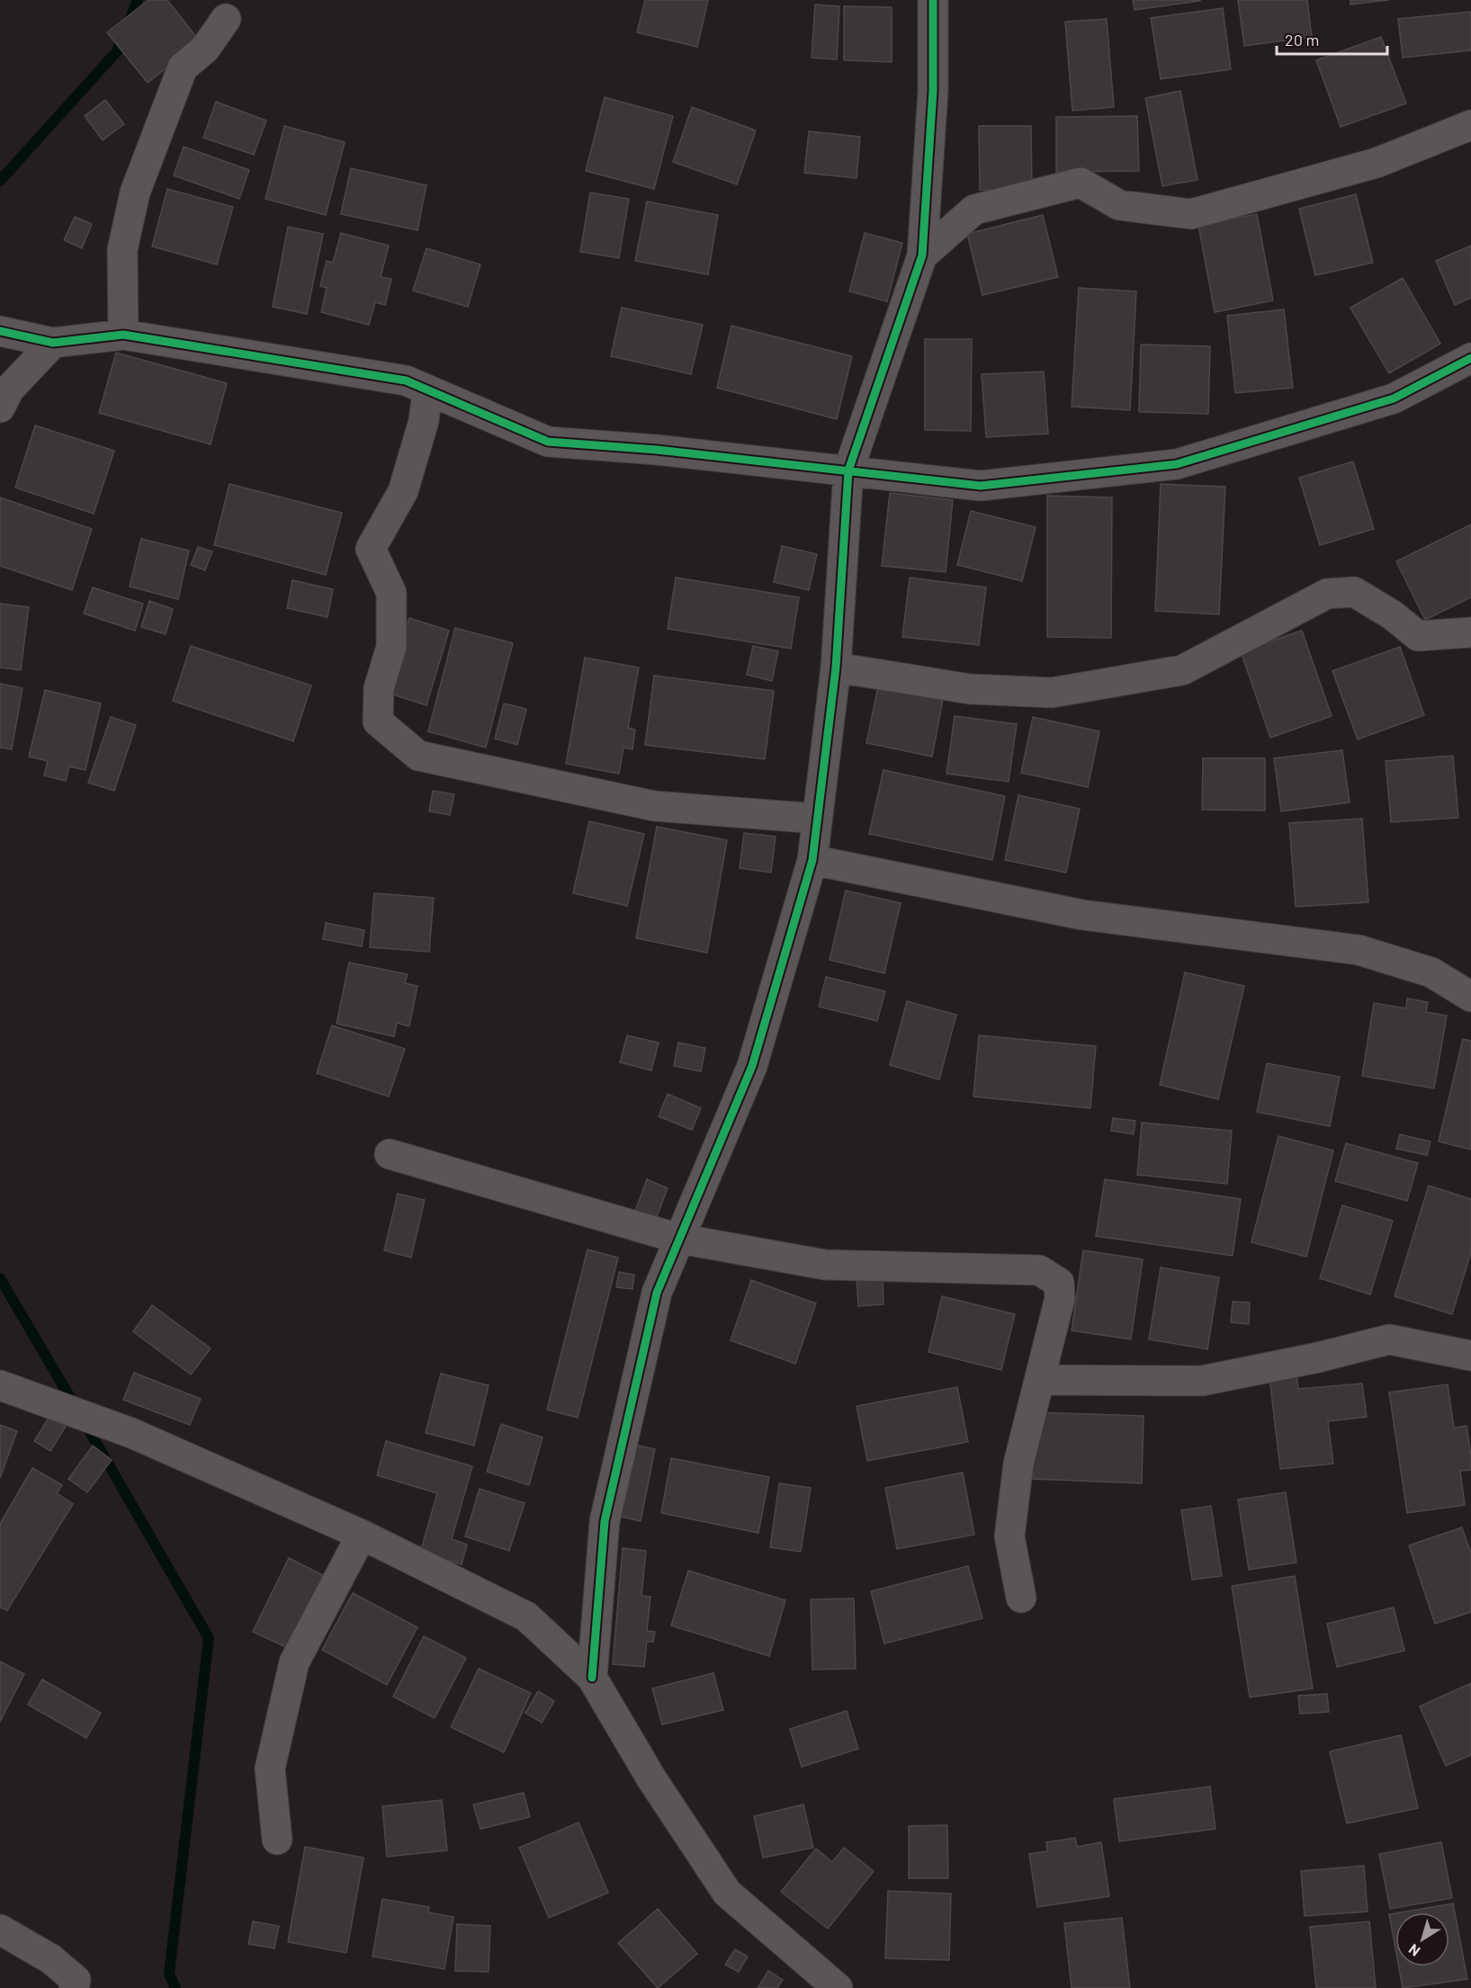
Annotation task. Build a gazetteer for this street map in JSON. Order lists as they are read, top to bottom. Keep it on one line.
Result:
{"scale_bar":"20 m","north":"bottom left"}
